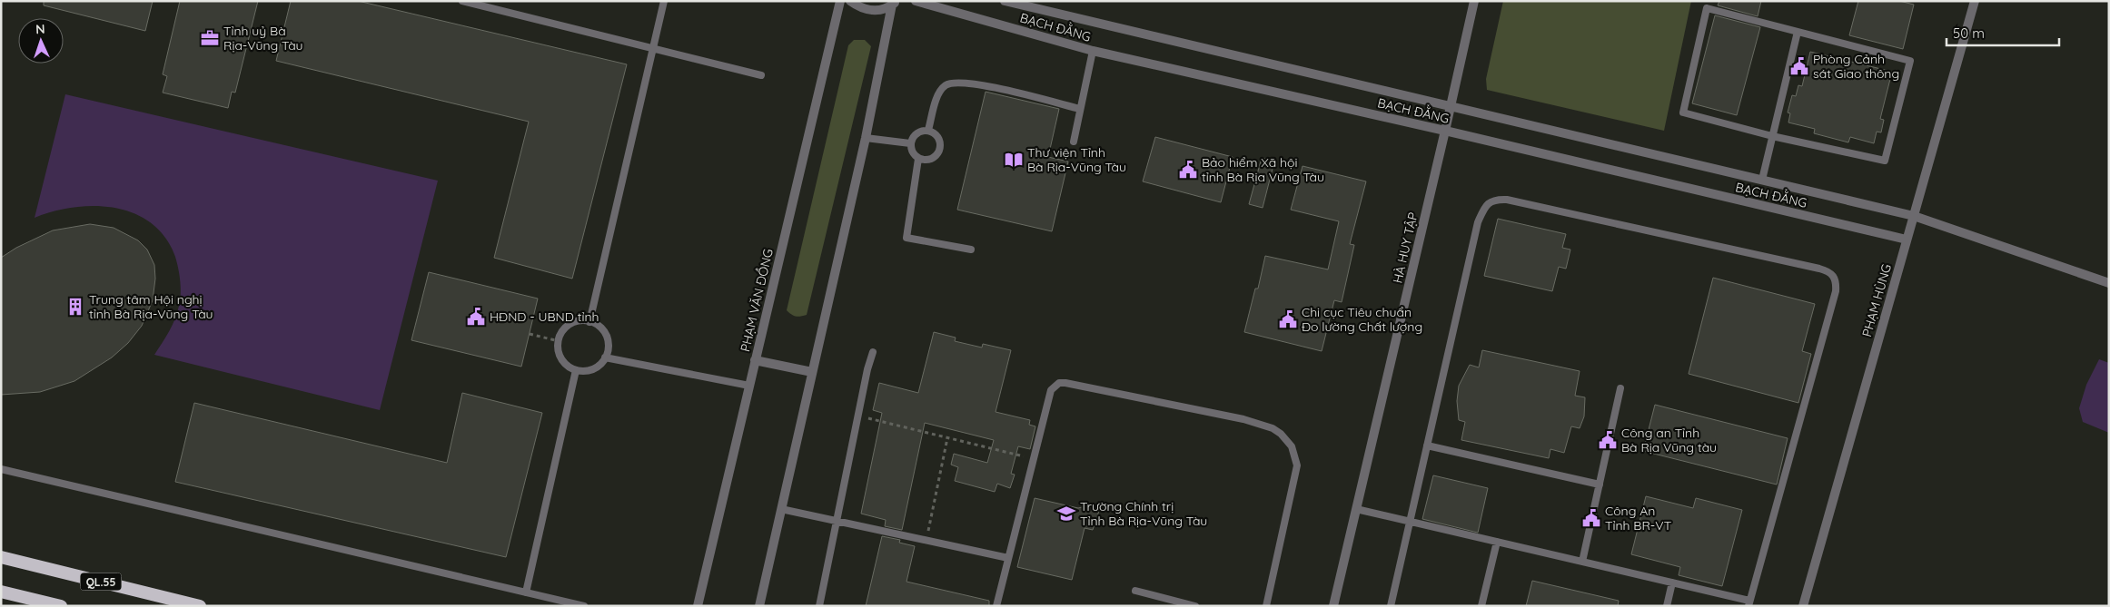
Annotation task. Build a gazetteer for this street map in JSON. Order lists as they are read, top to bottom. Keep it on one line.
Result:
{"streets":{"highway":["QL.55"],"street":["BẠCH ĐẰNG","HÀ HUY TẬP","PHẠM VĂN ĐỒNG","PHẠM HÙNG"]},"crossings":[["BẠCH ĐẰNG","HÀ HUY TẬP"],["BẠCH ĐẰNG","PHẠM HÙNG"]],"places":{"office":["Tỉnh uỷ Bà Rịa-Vũng Tàu"],"public building":["Phòng Cảnh sát Giao thông","Bảo hiểm Xã hội tỉnh Bà Rịa Vũng Tàu","HĐND - UBND tỉnh","Chi cục Tiêu chuẩn Đo lường Chất lượng","Công an Tỉnh Bà Rịa Vũng tàu","Công An Tỉnh BR-VT"],"library":["Thư viện Tỉnh Bà Rịa-Vũng Tàu"],"building":["Trung tâm Hội nghị tỉnh Bà Rịa-Vũng Tàu"],"school or university":["Trường Chính trị Tỉnh Bà Rịa-Vũng Tàu"]},"scale_bar":"50 m","north":"top"}
